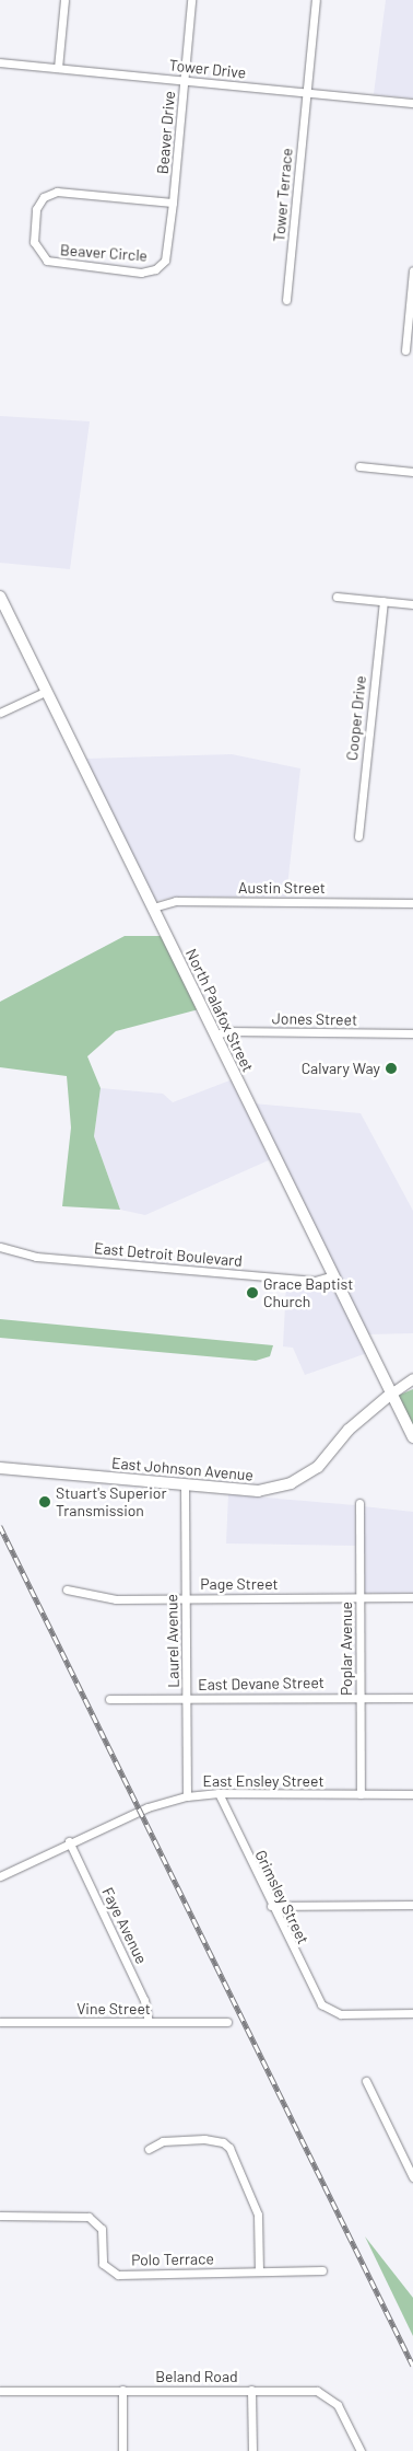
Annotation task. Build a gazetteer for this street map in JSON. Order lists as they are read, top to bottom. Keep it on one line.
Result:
{"streets":{"main road":["North Palafox Street","East Johnson Avenue"],"street":["Tower Drive","Beaver Drive","Tower Terrace","Beaver Circle","Cooper Drive","Austin Street","Jones Street","East Detroit Boulevard","Page Street","Laurel Avenue","Poplar Avenue","East Devane Street","East Ensley Street","Grimsley Street","Faye Avenue","Vine Street","Polo Terrace","Beland Road"]},"crossings":[["Tower Drive","Beaver Drive"],["Tower Drive","Tower Terrace"],["Beaver Drive","Beaver Circle"],["Austin Street","North Palafox Street"],["North Palafox Street","Jones Street"],["North Palafox Street","East Detroit Boulevard"],["North Palafox Street","East Johnson Avenue"],["East Johnson Avenue","Laurel Avenue"],["Page Street","Laurel Avenue"],["Page Street","Poplar Avenue"],["Laurel Avenue","East Devane Street"],["Laurel Avenue","East Ensley Street"],["Poplar Avenue","East Devane Street"],["Poplar Avenue","East Ensley Street"],["East Ensley Street","Grimsley Street"],["East Ensley Street","Faye Avenue"],["Faye Avenue","Vine Street"]],"places":["Calvary Way","Grace Baptist Church","Stuart's Superior Transmission"]}
